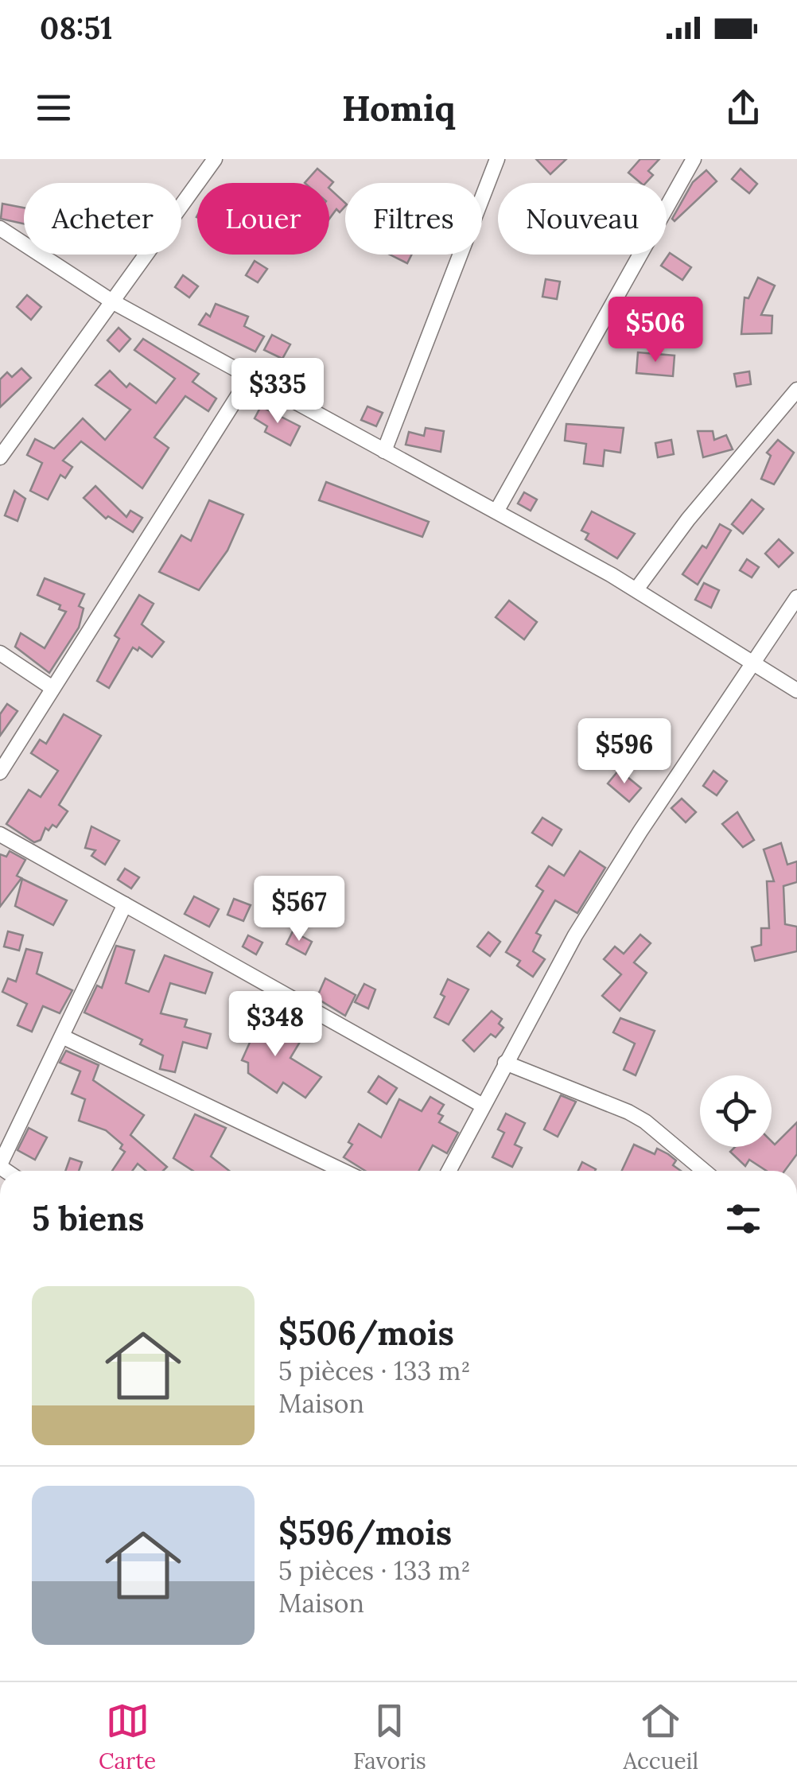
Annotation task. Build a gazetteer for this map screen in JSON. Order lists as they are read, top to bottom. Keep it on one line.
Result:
{"page":{"status":"08:51","header":"Homiq","chip":["Acheter","Louer","Filtres","Nouveau"],"price":["$506","$335","$596","$567","$348"],"heading":"5 biens","list":[{"name":"$506/mois","note":"5 pièces · 133 m² · Maison"},{"name":"$596/mois","note":"5 pièces · 133 m² · Maison"}],"tabs":["Carte","Favoris","Accueil"]}}
